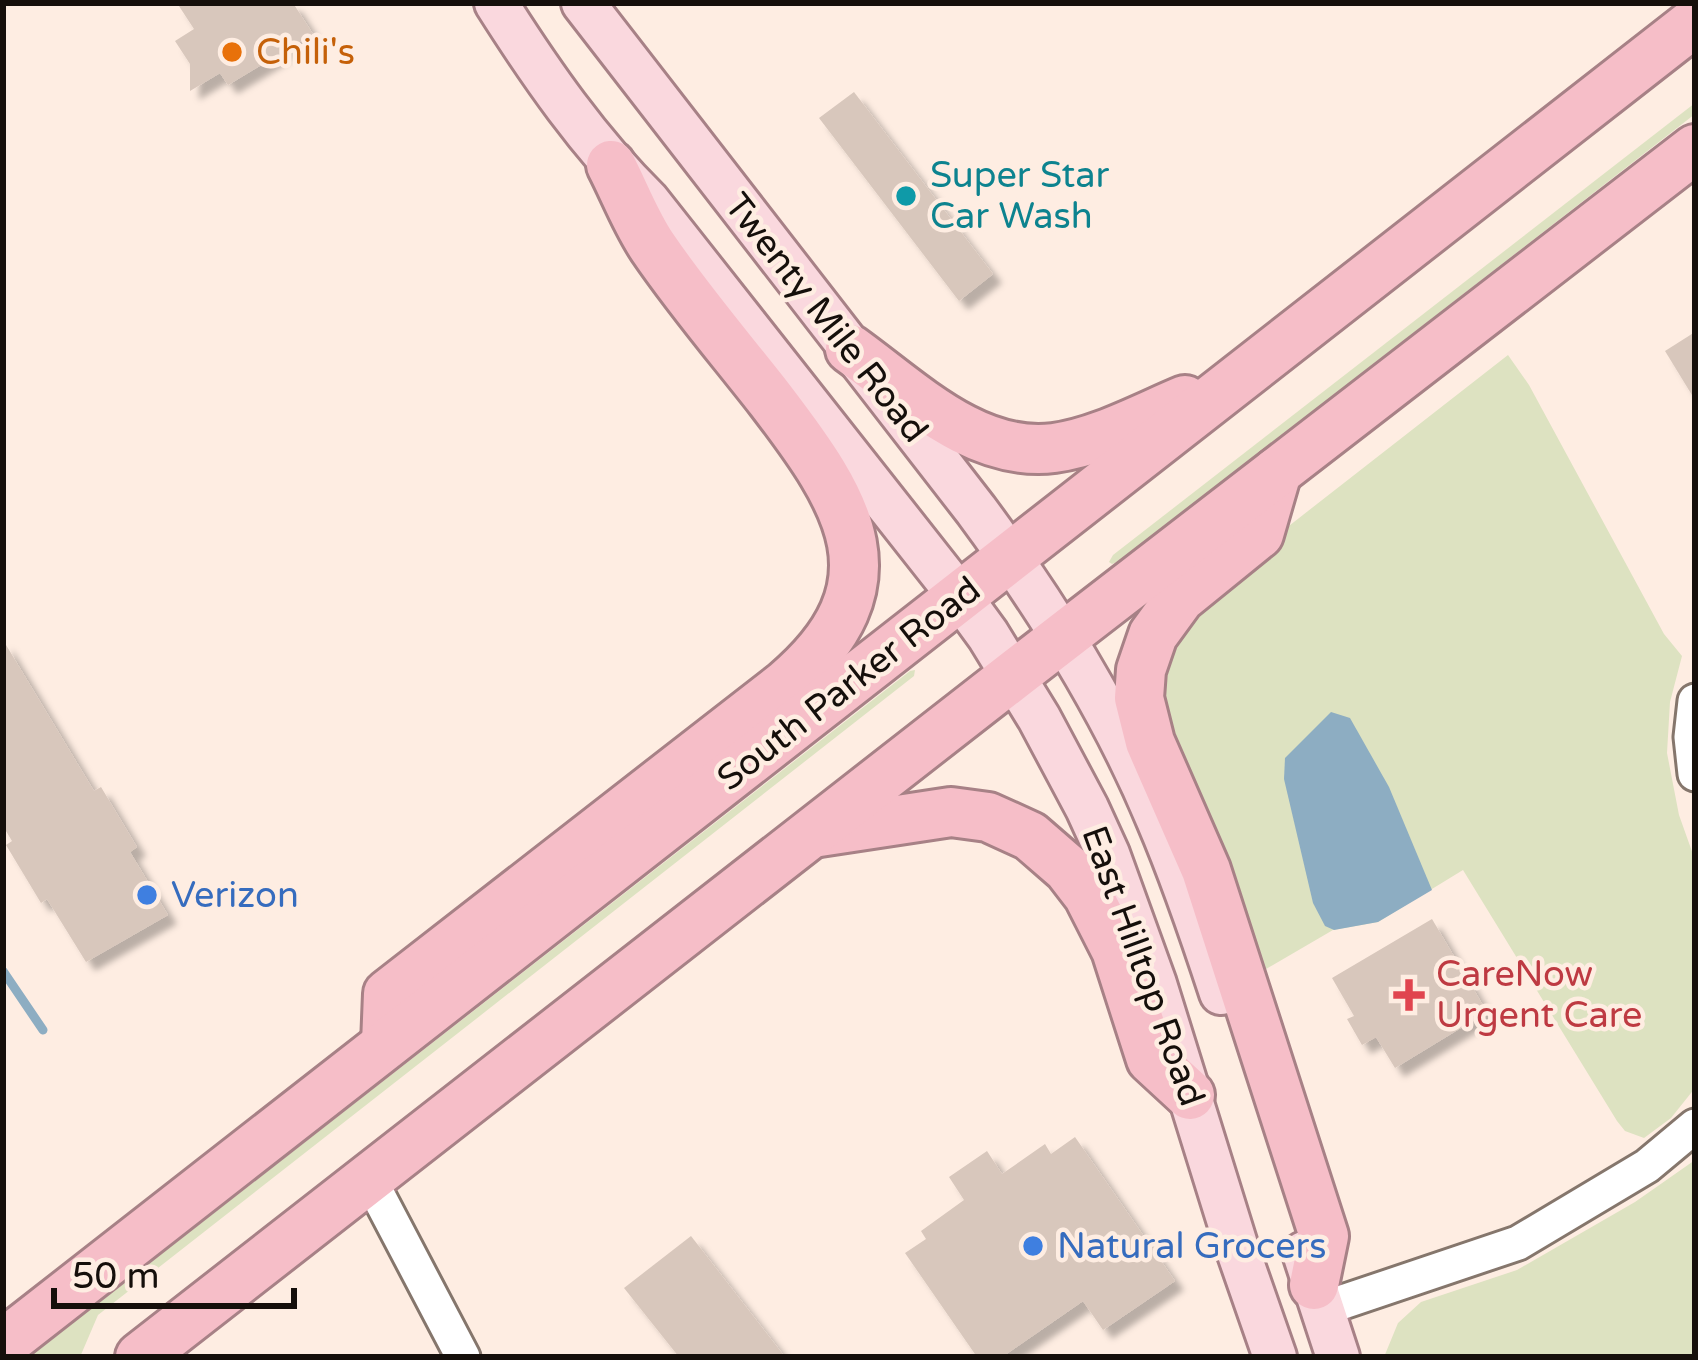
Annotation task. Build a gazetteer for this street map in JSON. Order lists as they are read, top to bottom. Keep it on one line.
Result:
{"streets":{"highway":["South Parker Road"],"main road":["Twenty Mile Road","East Hilltop Road"]},"crossings":[["Twenty Mile Road","South Parker Road"],["Twenty Mile Road","East Hilltop Road"],["South Parker Road","East Hilltop Road"]],"places":{"other":["Chili's","Super Star Car Wash","Verizon","Natural Grocers"],"health":["CareNow Urgent Care"]},"scale_bar":"50 m"}
